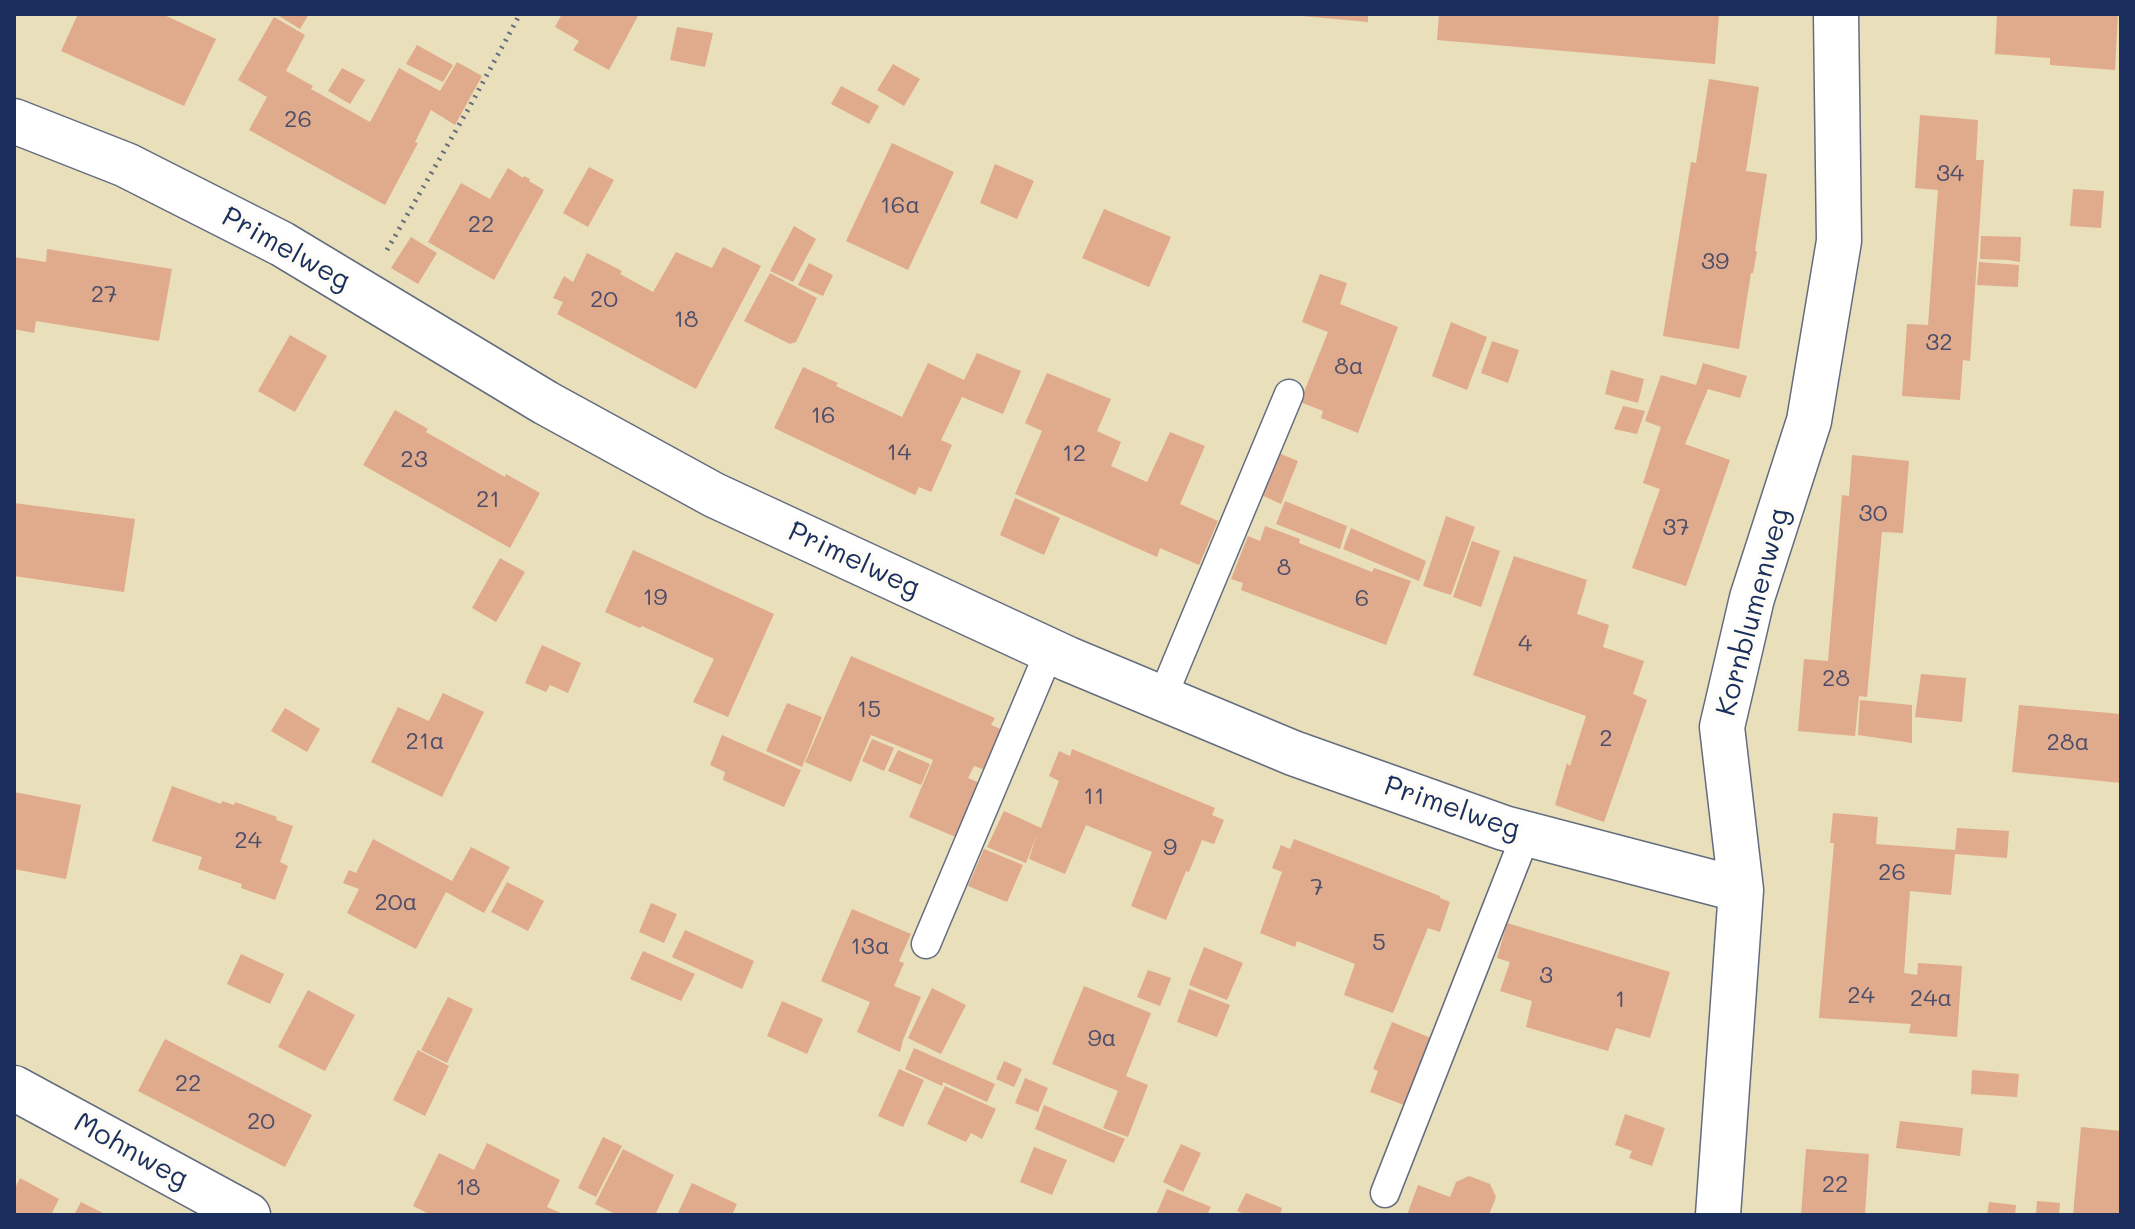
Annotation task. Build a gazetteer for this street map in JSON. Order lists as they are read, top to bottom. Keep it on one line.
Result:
{"streets":{"street":["Primelweg","Kornblumenweg","Mohnweg"]},"crossings":[["Primelweg","Kornblumenweg"]],"house_numbers":["26","34","16a","22","39","27","20","18","32","8a","16","14","12","23","21","30","37","8","19","6","4","28","15","2","21a","28a","11","24","9","26","7","20a","5","13a","3","24","24a","1","9a","22","20","22","18"]}
